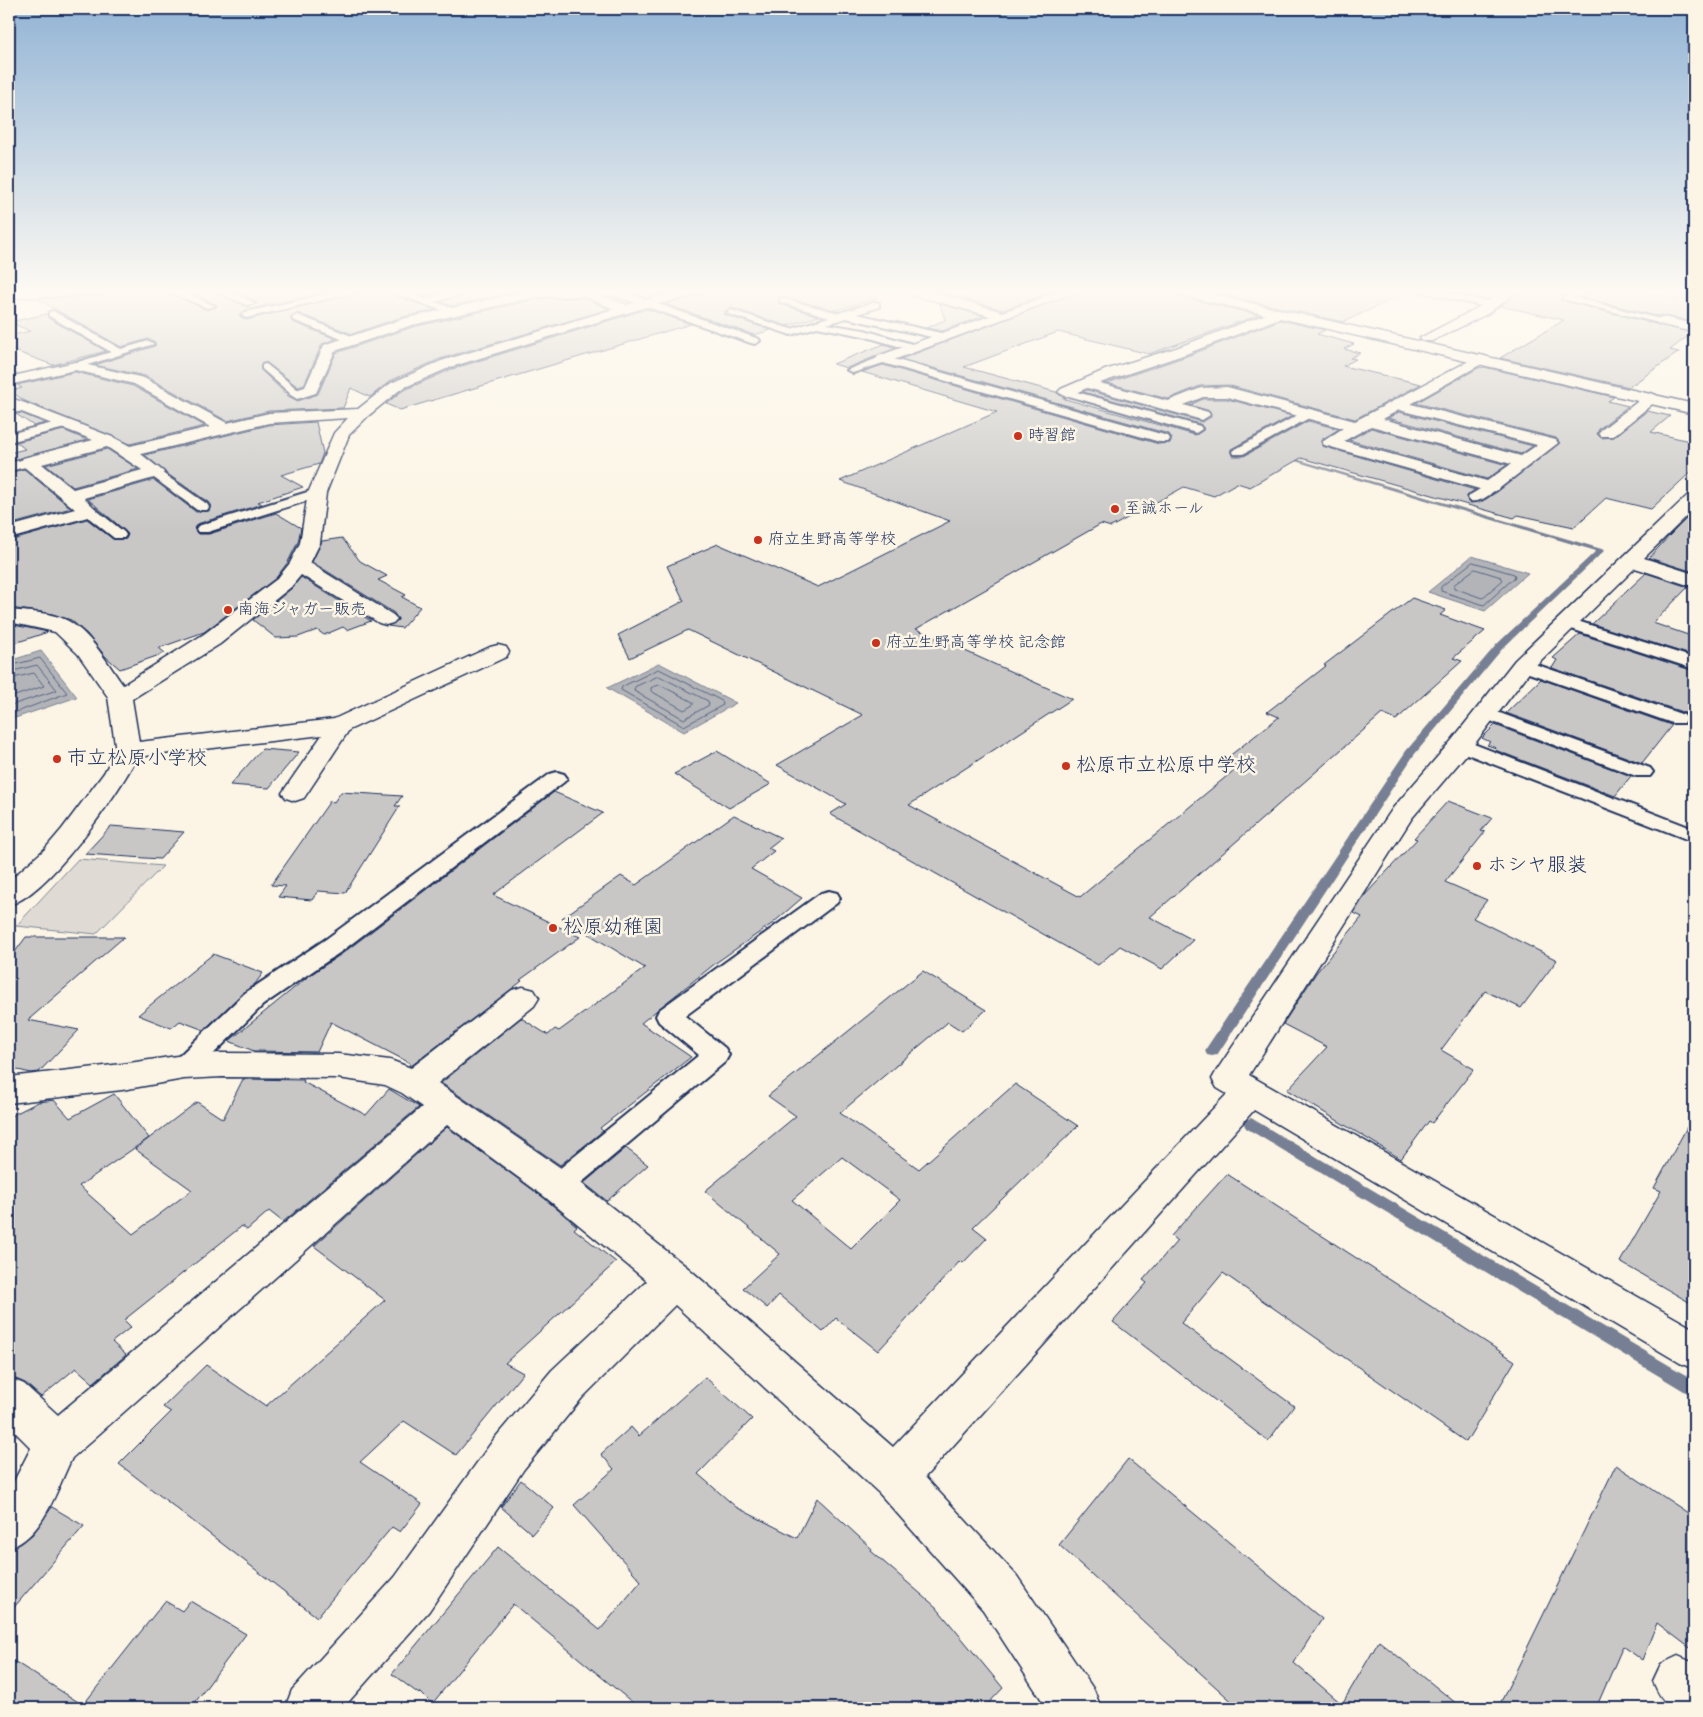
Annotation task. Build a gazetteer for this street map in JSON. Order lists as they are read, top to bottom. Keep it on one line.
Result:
{"places":["時習館","至誠ホール","府立生野高等学校","南海ジャガー販売","府立生野高等学校 記念館","市立松原小学校","松原市立松原中学校","ホシヤ服装","松原幼稚園"]}
